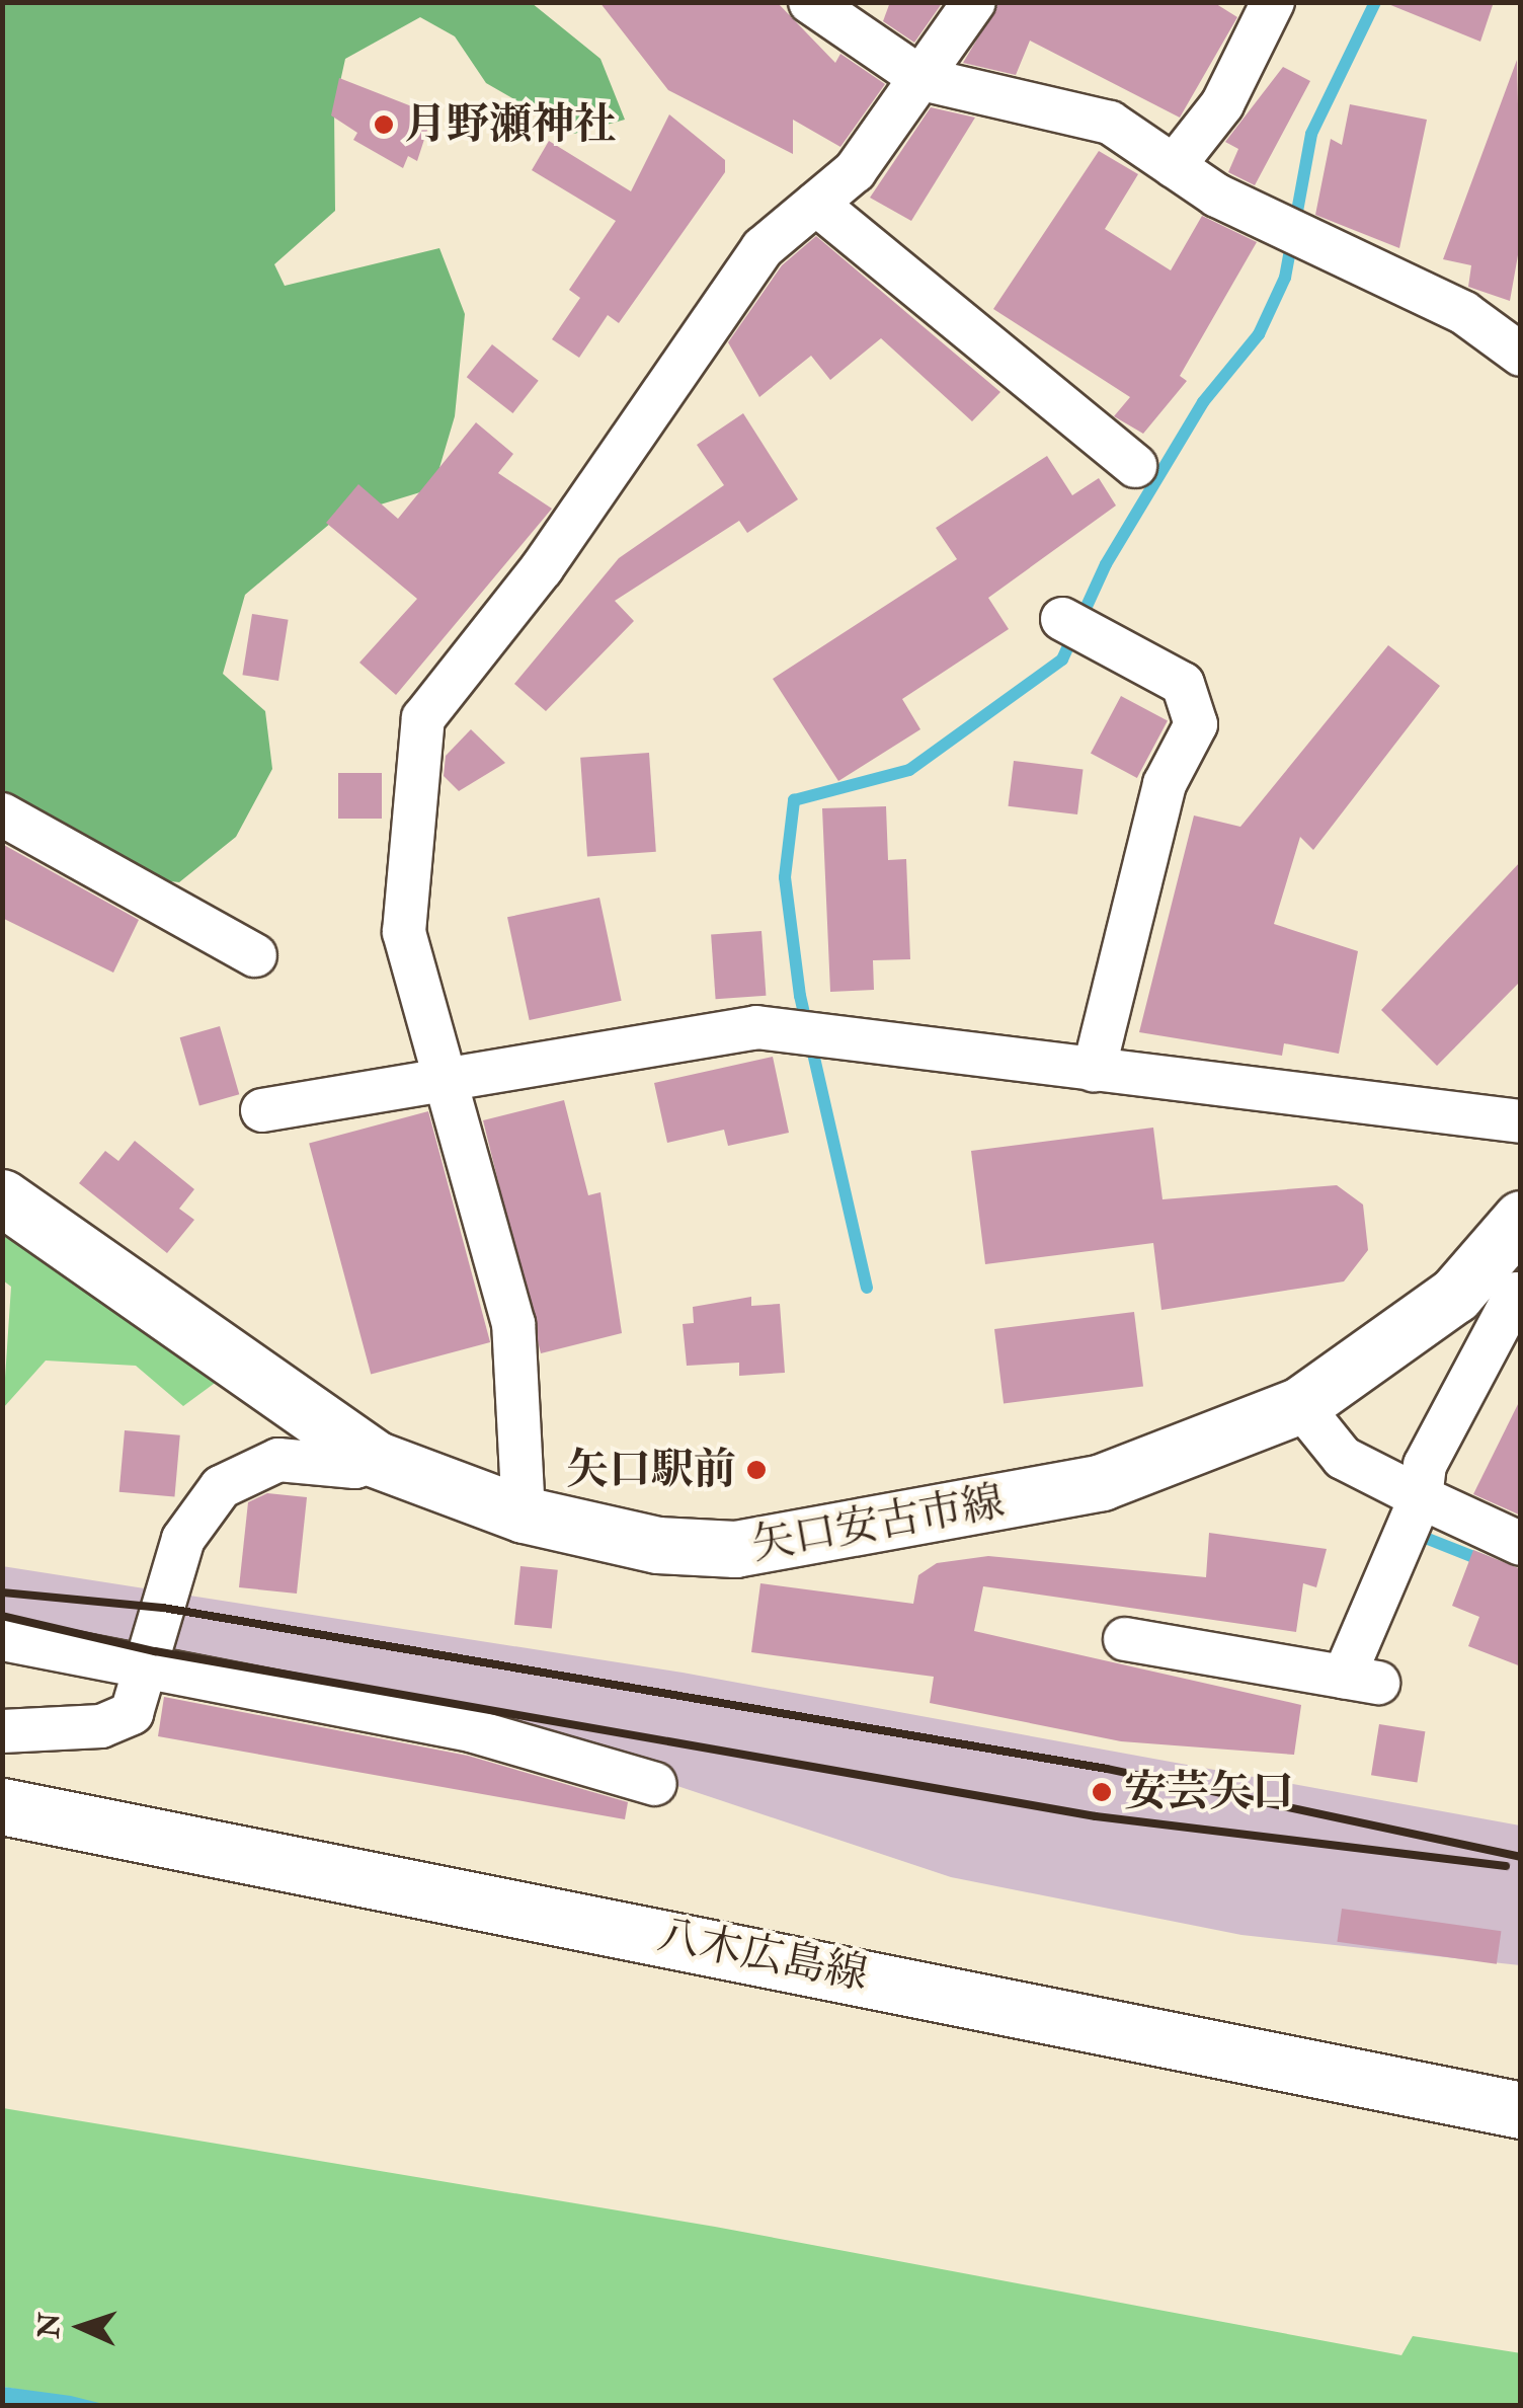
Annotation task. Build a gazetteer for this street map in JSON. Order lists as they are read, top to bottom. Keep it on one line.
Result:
{"streets":{"main road":["矢口安古市線","八木広島線"]},"places":["月野瀬神社","矢口駅前","安芸矢口"],"north":"left"}
